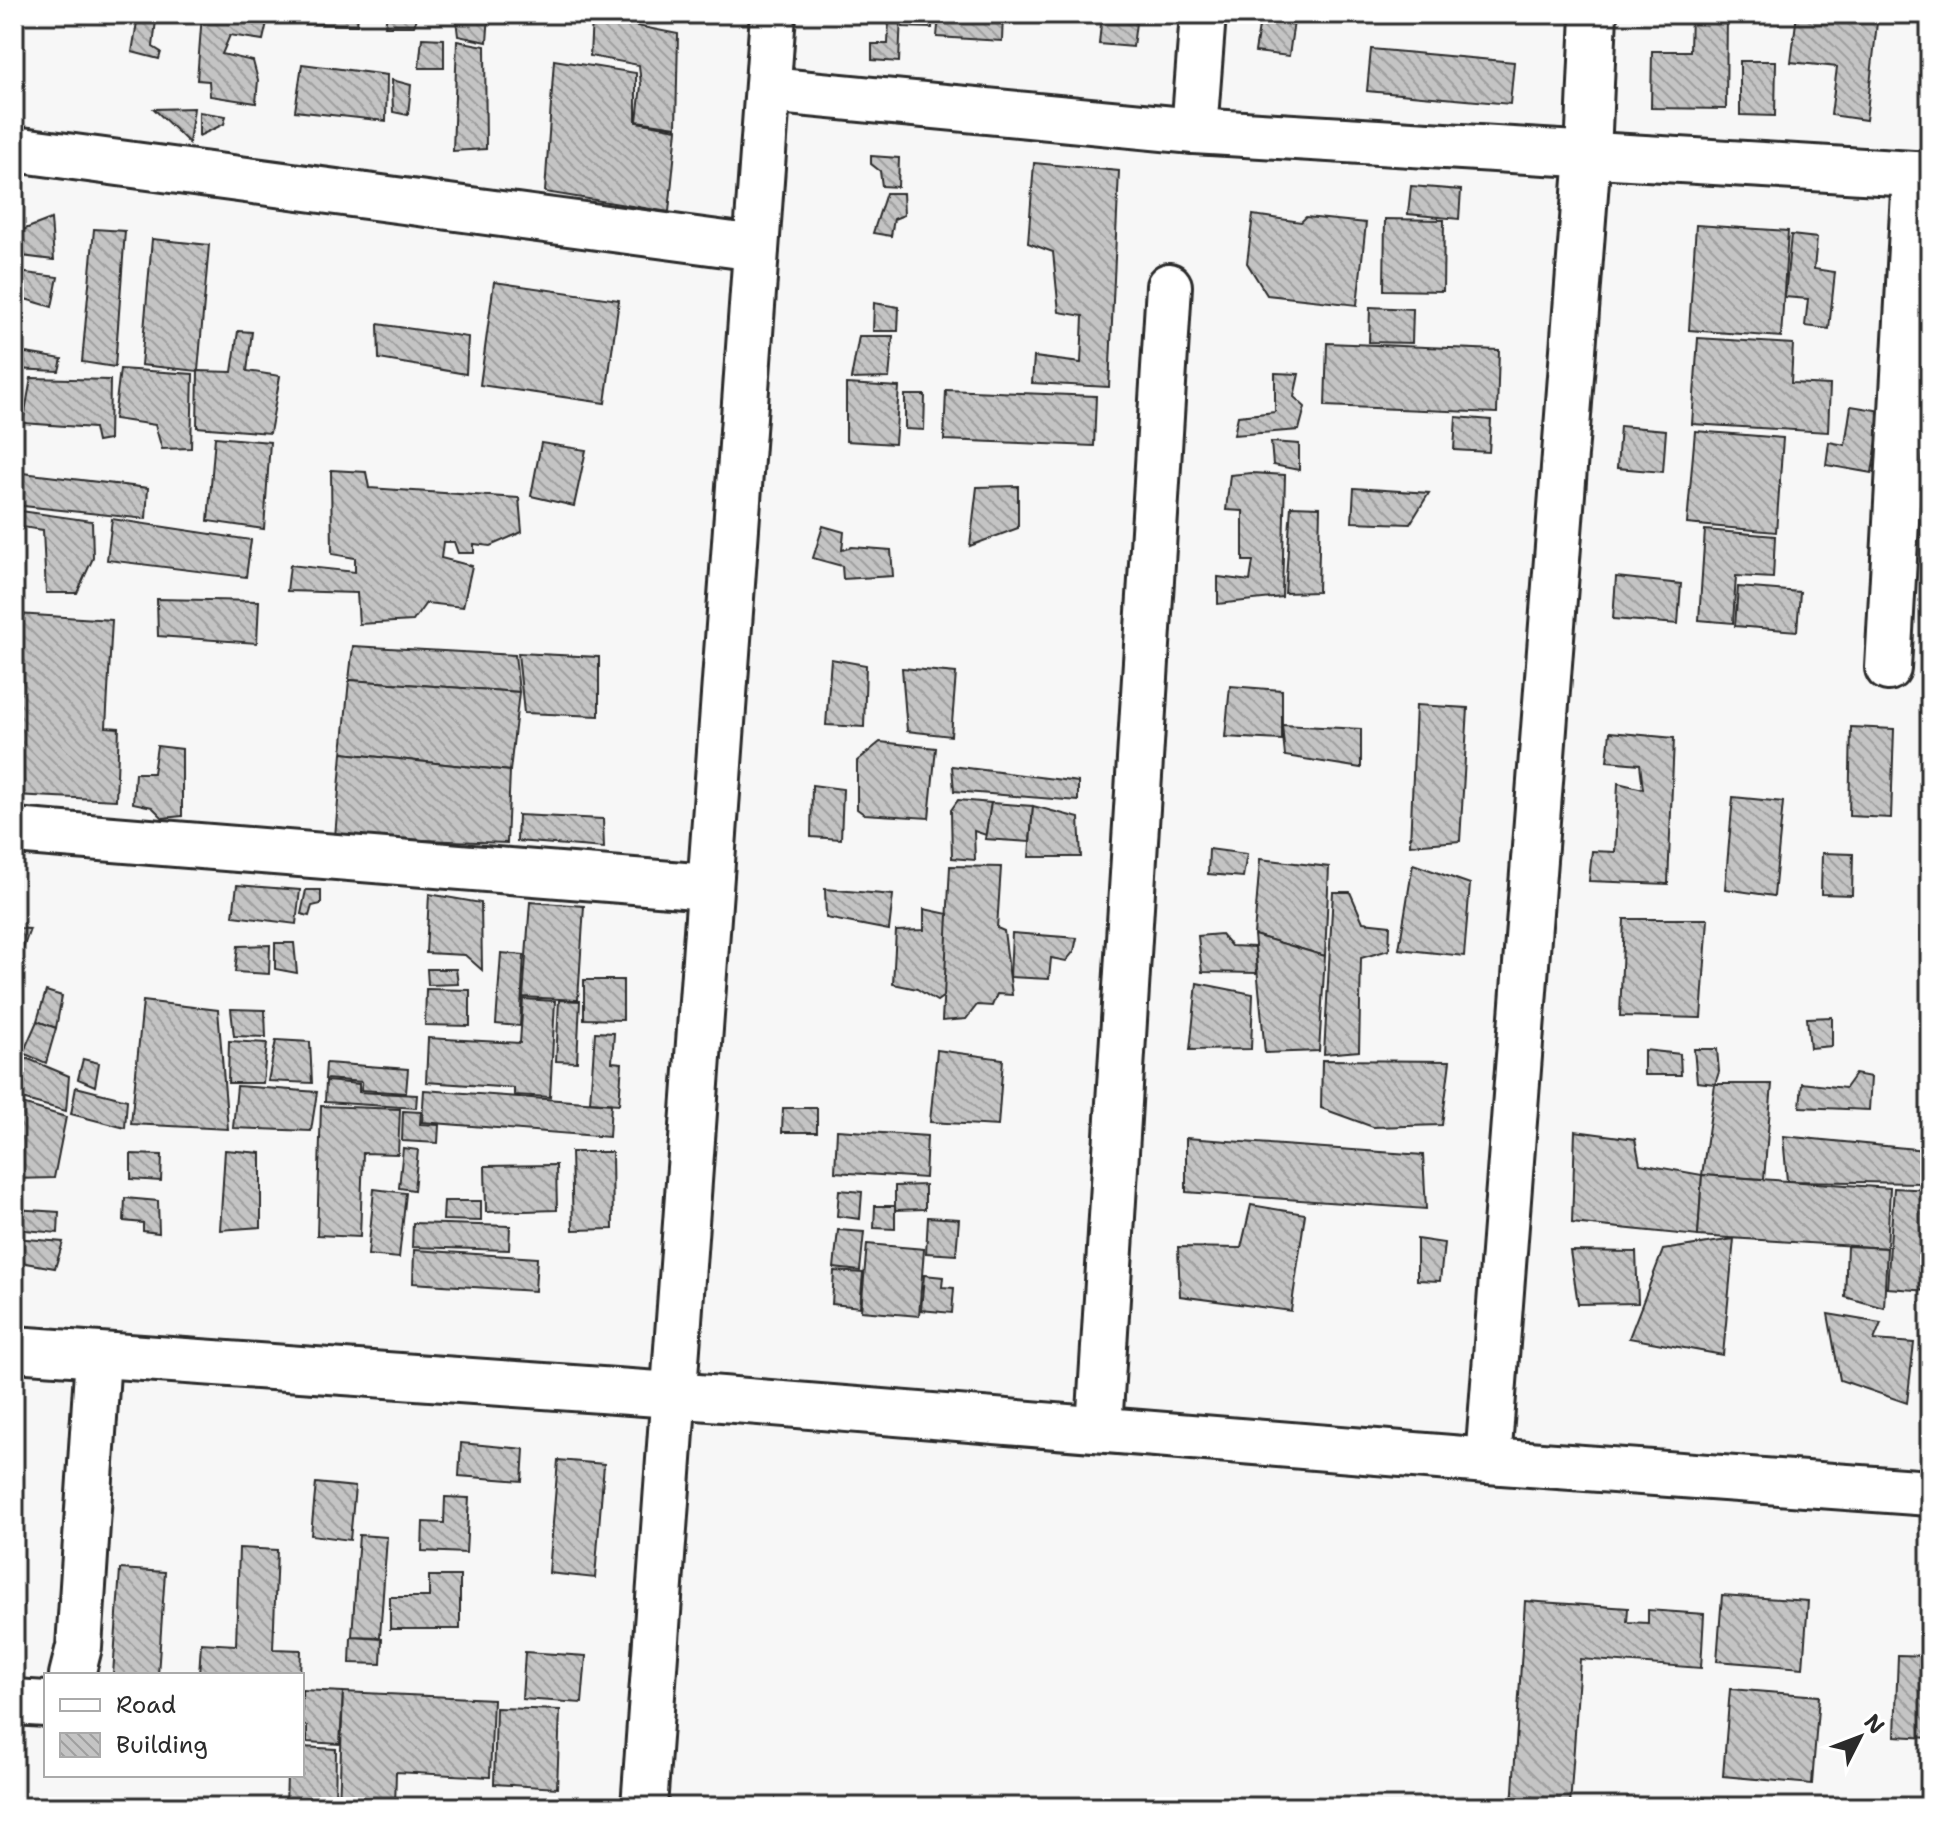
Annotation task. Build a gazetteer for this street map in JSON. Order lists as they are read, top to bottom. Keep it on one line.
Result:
{"legend":["Road","Building"],"north":"top right"}
